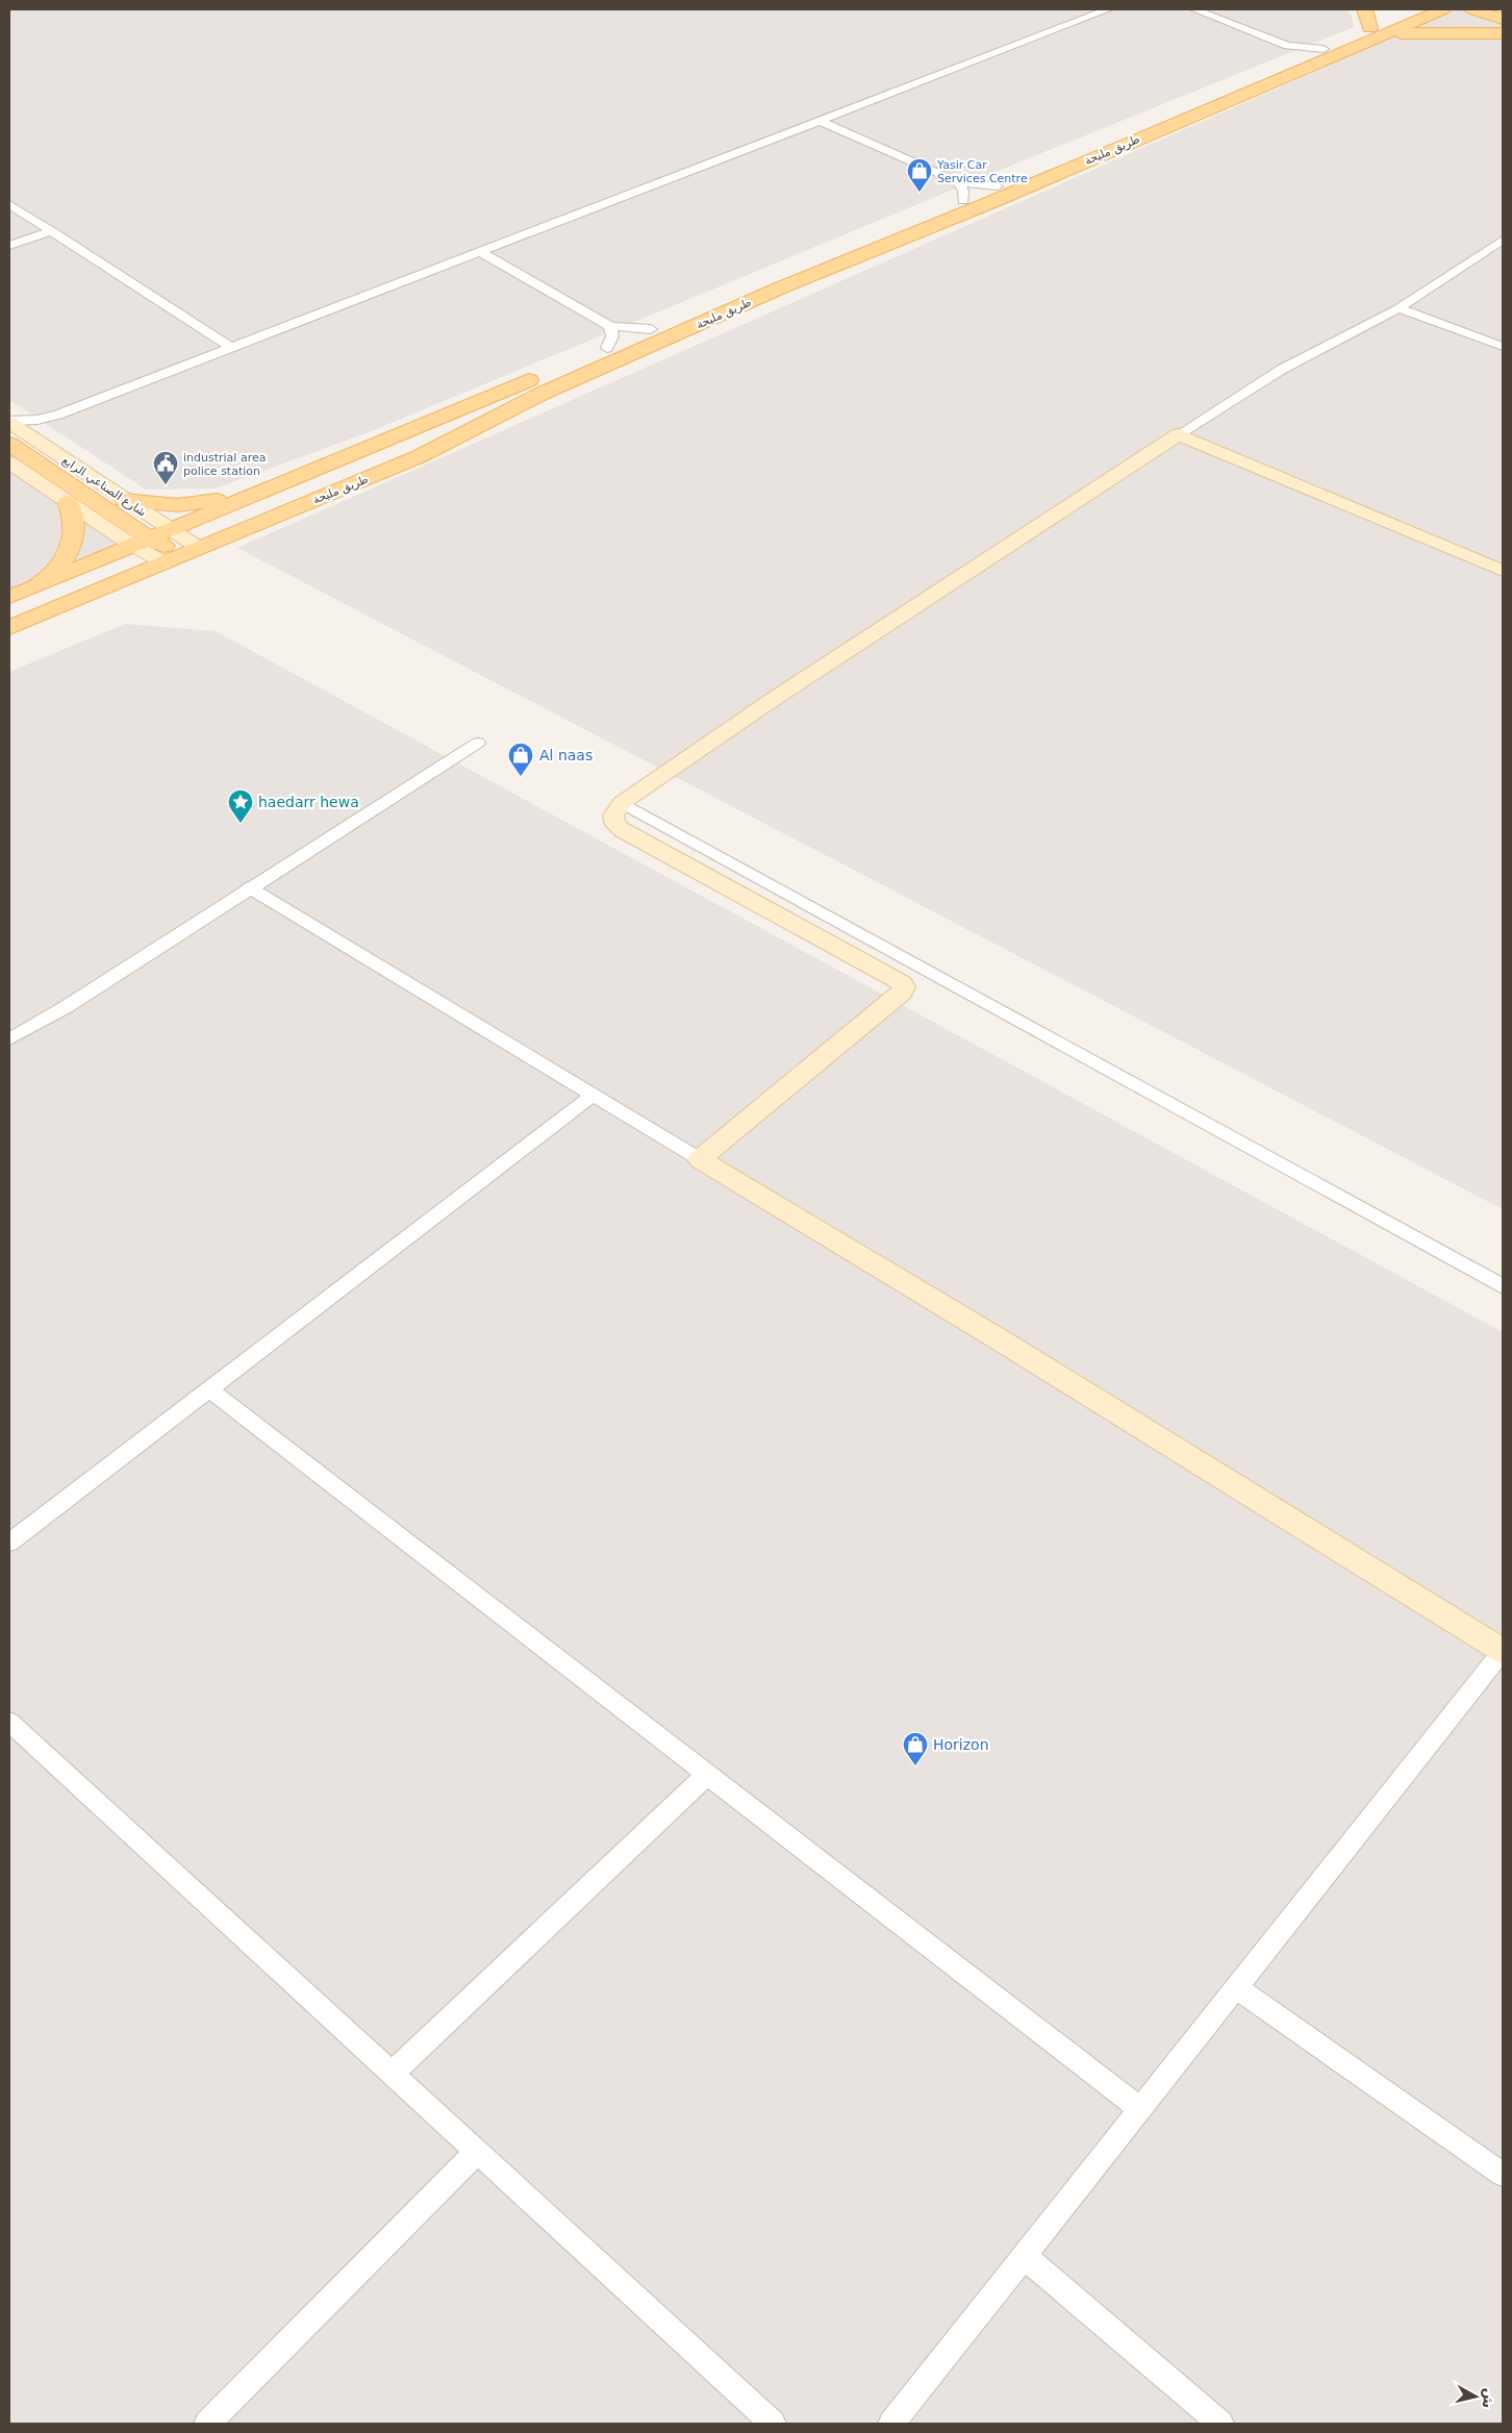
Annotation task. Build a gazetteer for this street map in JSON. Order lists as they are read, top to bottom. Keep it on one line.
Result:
{"streets":{"main road":["طريق مليحة","شارع الصناعي الرابع"]},"crossings":[["طريق مليحة","شارع الصناعي الرابع"]],"places":{"shop":["Yasir Car Services Centre","Al naas","Horizon"],"public building":["industrial area police station"],"place":["haedarr hewa"]},"north":"right"}
